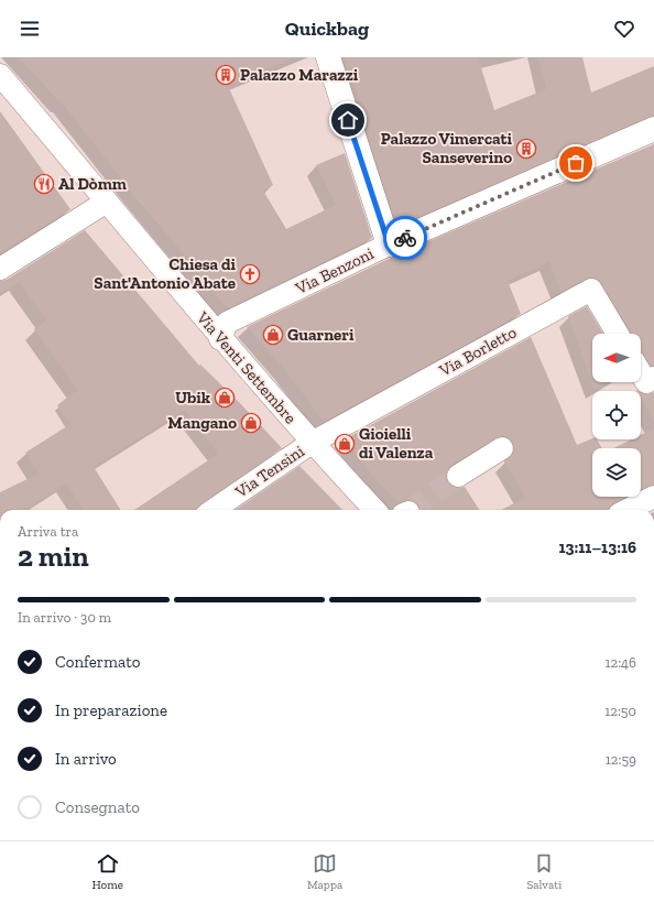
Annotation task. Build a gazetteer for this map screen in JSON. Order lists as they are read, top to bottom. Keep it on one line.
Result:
{"streets":{"street":["Via Benzoni","Via Borletto","Via Venti Settembre","Via Tensini"]},"crossings":[["Via Benzoni","Via Venti Settembre"],["Via Borletto","Via Venti Settembre"],["Via Borletto","Via Tensini"],["Via Venti Settembre","Via Tensini"]],"places":{"building":["Palazzo Marazzi","Palazzo Vimercati Sanseverino"],"restaurant":["Al Dòmm"],"church":["Chiesa di Sant'Antonio Abate"],"shop":["Guarneri","Ubik","Mangano","Gioielli di Valenza"]},"north":"left","page":{"header":"Quickbag","heading":["2 min","Arriva tra","13:11–13:16"],"bar":"In arrivo · 30 m","list":[["Confermato","12:46"],["In preparazione","12:50"],["In arrivo","12:59"],"Consegnato"],"tabs":["Home","Mappa","Salvati"]}}
